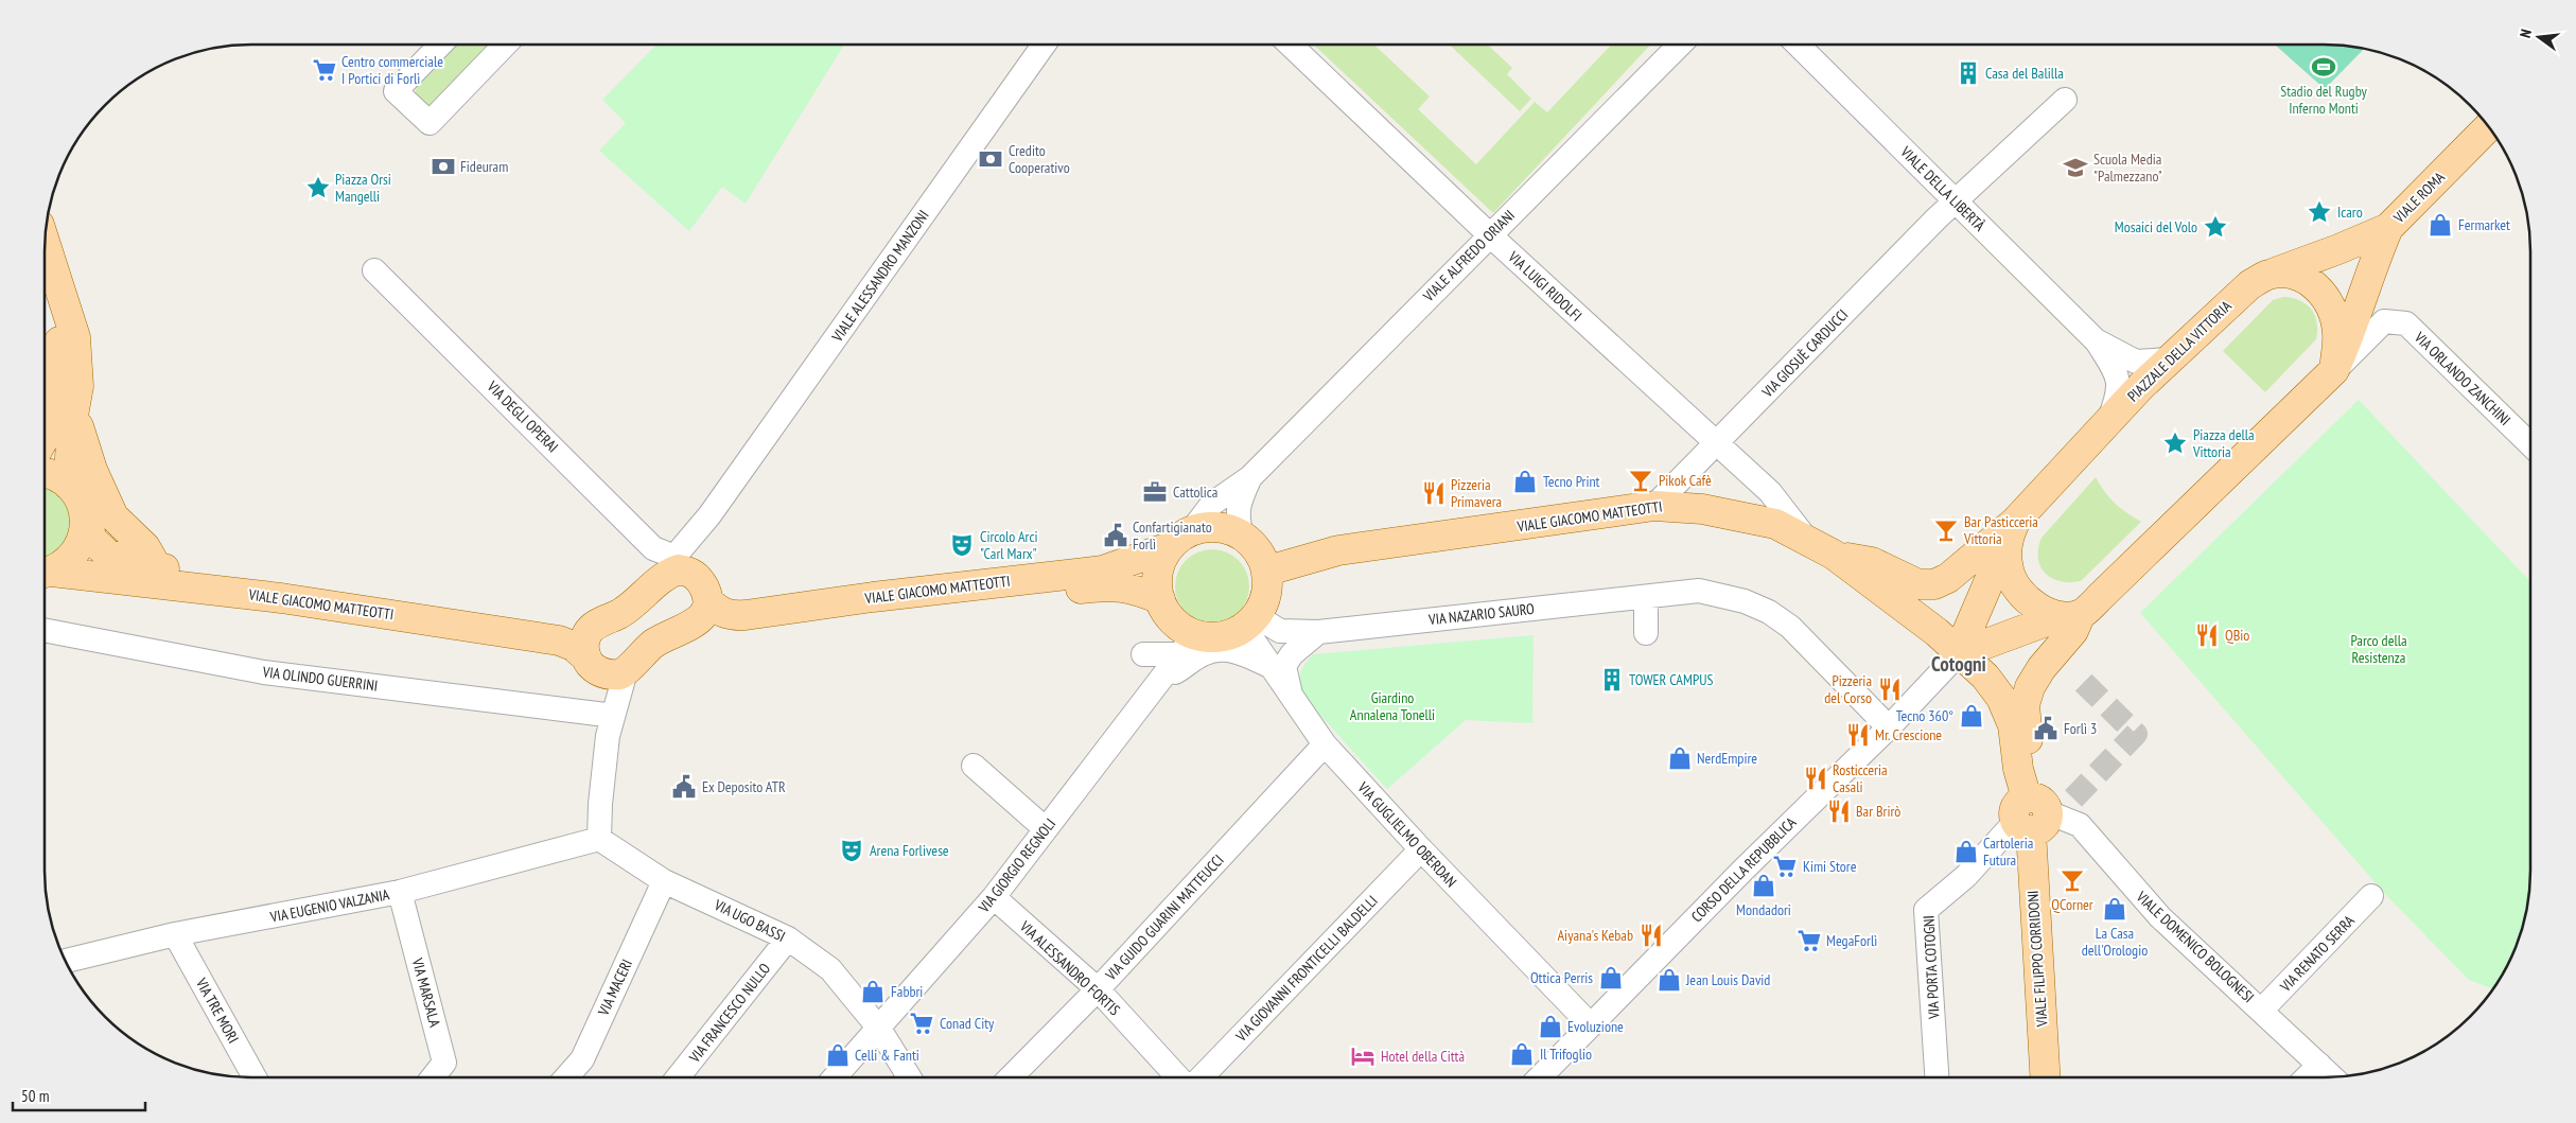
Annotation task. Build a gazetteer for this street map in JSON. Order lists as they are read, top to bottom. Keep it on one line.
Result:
{"streets":{"main road":["VIALE ROMA","PIAZZALE DELLA VITTORIA","VIALE GIACOMO MATTEOTTI","VIALE FILIPPO CORRIDONI"],"street":["VIALE DELLA LIBERTÀ","VIALE ALFREDO ORIANI","VIALE ALESSANDRO MANZONI","VIA LUIGI RIDOLFI","VIA GIOSUÈ CARDUCCI","VIA ORLANDO ZANCHINI","VIA DEGLI OPERAI","VIA NAZARIO SAURO","VIA OLINDO GUERRINI","VIA GUGLIELMO OBERDAN","VIA GIORGIO REGNOLI","CORSO DELLA REPUBBLICA","VIA EUGENIO VALZANIA","VIA GUIDO GUARINI MATTEUCCI","VIA UGO BASSI","VIALE DOMENICO BOLOGNESI","VIA RENATO SERRA","VIA PORTA COTOGNI","VIA ALESSANDRO FORTIS","VIA GIOVANNI FRONTICELLI BALDELLI","VIA MACERI","VIA MARSALA","VIA TRE MORI","VIA FRANCESCO NULLO"]},"crossings":[["VIALE DELLA LIBERTÀ","PIAZZALE DELLA VITTORIA"],["VIALE DELLA LIBERTÀ","VIA GIOSUÈ CARDUCCI"],["VIALE ROMA","PIAZZALE DELLA VITTORIA"],["VIALE ALFREDO ORIANI","VIA LUIGI RIDOLFI"],["VIALE ALFREDO ORIANI","VIALE GIACOMO MATTEOTTI"],["VIALE ALFREDO ORIANI","VIA NAZARIO SAURO"],["VIALE ALFREDO ORIANI","VIA GUGLIELMO OBERDAN"],["VIALE ALFREDO ORIANI","VIA GIORGIO REGNOLI"],["VIALE ALESSANDRO MANZONI","VIA DEGLI OPERAI"],["VIA LUIGI RIDOLFI","VIA GIOSUÈ CARDUCCI"],["VIA LUIGI RIDOLFI","VIALE GIACOMO MATTEOTTI"],["PIAZZALE DELLA VITTORIA","VIALE GIACOMO MATTEOTTI"],["PIAZZALE DELLA VITTORIA","CORSO DELLA REPUBBLICA"],["PIAZZALE DELLA VITTORIA","VIALE FILIPPO CORRIDONI"],["VIA GIOSUÈ CARDUCCI","VIALE GIACOMO MATTEOTTI"],["VIALE GIACOMO MATTEOTTI","VIA NAZARIO SAURO"],["VIALE GIACOMO MATTEOTTI","VIA GUGLIELMO OBERDAN"],["VIALE GIACOMO MATTEOTTI","VIA GIORGIO REGNOLI"],["VIALE GIACOMO MATTEOTTI","CORSO DELLA REPUBBLICA"],["VIALE GIACOMO MATTEOTTI","VIALE FILIPPO CORRIDONI"],["VIA NAZARIO SAURO","VIA GUGLIELMO OBERDAN"],["VIA NAZARIO SAURO","VIA GIORGIO REGNOLI"],["VIA NAZARIO SAURO","CORSO DELLA REPUBBLICA"],["VIA GUGLIELMO OBERDAN","VIA GIORGIO REGNOLI"],["VIA GUGLIELMO OBERDAN","CORSO DELLA REPUBBLICA"],["VIA GUGLIELMO OBERDAN","VIA GUIDO GUARINI MATTEUCCI"],["VIA GUGLIELMO OBERDAN","VIA GIOVANNI FRONTICELLI BALDELLI"],["VIA GIORGIO REGNOLI","VIA UGO BASSI"],["VIA GIORGIO REGNOLI","VIA ALESSANDRO FORTIS"],["CORSO DELLA REPUBBLICA","VIALE FILIPPO CORRIDONI"],["VIA EUGENIO VALZANIA","VIA UGO BASSI"],["VIA EUGENIO VALZANIA","VIA MARSALA"],["VIA EUGENIO VALZANIA","VIA TRE MORI"],["VIA GUIDO GUARINI MATTEUCCI","VIA ALESSANDRO FORTIS"],["VIA UGO BASSI","VIA MACERI"],["VIA UGO BASSI","VIA FRANCESCO NULLO"],["VIALE DOMENICO BOLOGNESI","VIA RENATO SERRA"],["VIALE DOMENICO BOLOGNESI","VIALE FILIPPO CORRIDONI"],["VIALE DOMENICO BOLOGNESI","VIA PORTA COTOGNI"],["VIALE FILIPPO CORRIDONI","VIA PORTA COTOGNI"]],"districts":["Cotogni"],"parks":["Parco della Resistenza","Giardino Annalena Tonelli"],"places":{"sports":["Stadio del Rugby Inferno Monti"],"supermarket":["Centro commerciale I Portici di Forlì","Kimi Store","MegaForlì","Conad City"],"building":["Casa del Balilla","TOWER CAMPUS"],"bank":["Credito Cooperativo","Fideuram"],"school or university":["Scuola Media \"Palmezzano\""],"place":["Piazza Orsi Mangelli","Icaro","Mosaici del Volo","Piazza della Vittoria"],"shop":["Fermarket","Tecno Print","Tecno 360°","NerdEmpire","Cartoleria Futura","Mondadori","La Casa dell'Orologio","Ottica Perris","Jean Louis David","Fabbri","Evoluzione","Il Trifoglio","Celli & Fanti"],"bar":["Pikok Cafè","Bar Pasticceria Vittoria","QCorner"],"office":["Cattolica"],"restaurant":["Pizzeria Primavera","QBio","Pizzeria del Corso","Mr. Crescione","Rosticceria Casali","Bar Brirò","Aiyana's Kebab"],"public building":["Confartigianato Forlì","Forlì 3","Ex Deposito ATR"],"theatre":["Circolo Arci \"Carl Marx\"","Arena Forlivese"],"hotel":["Hotel della Città"]},"scale_bar":"50 m","north":"left"}
